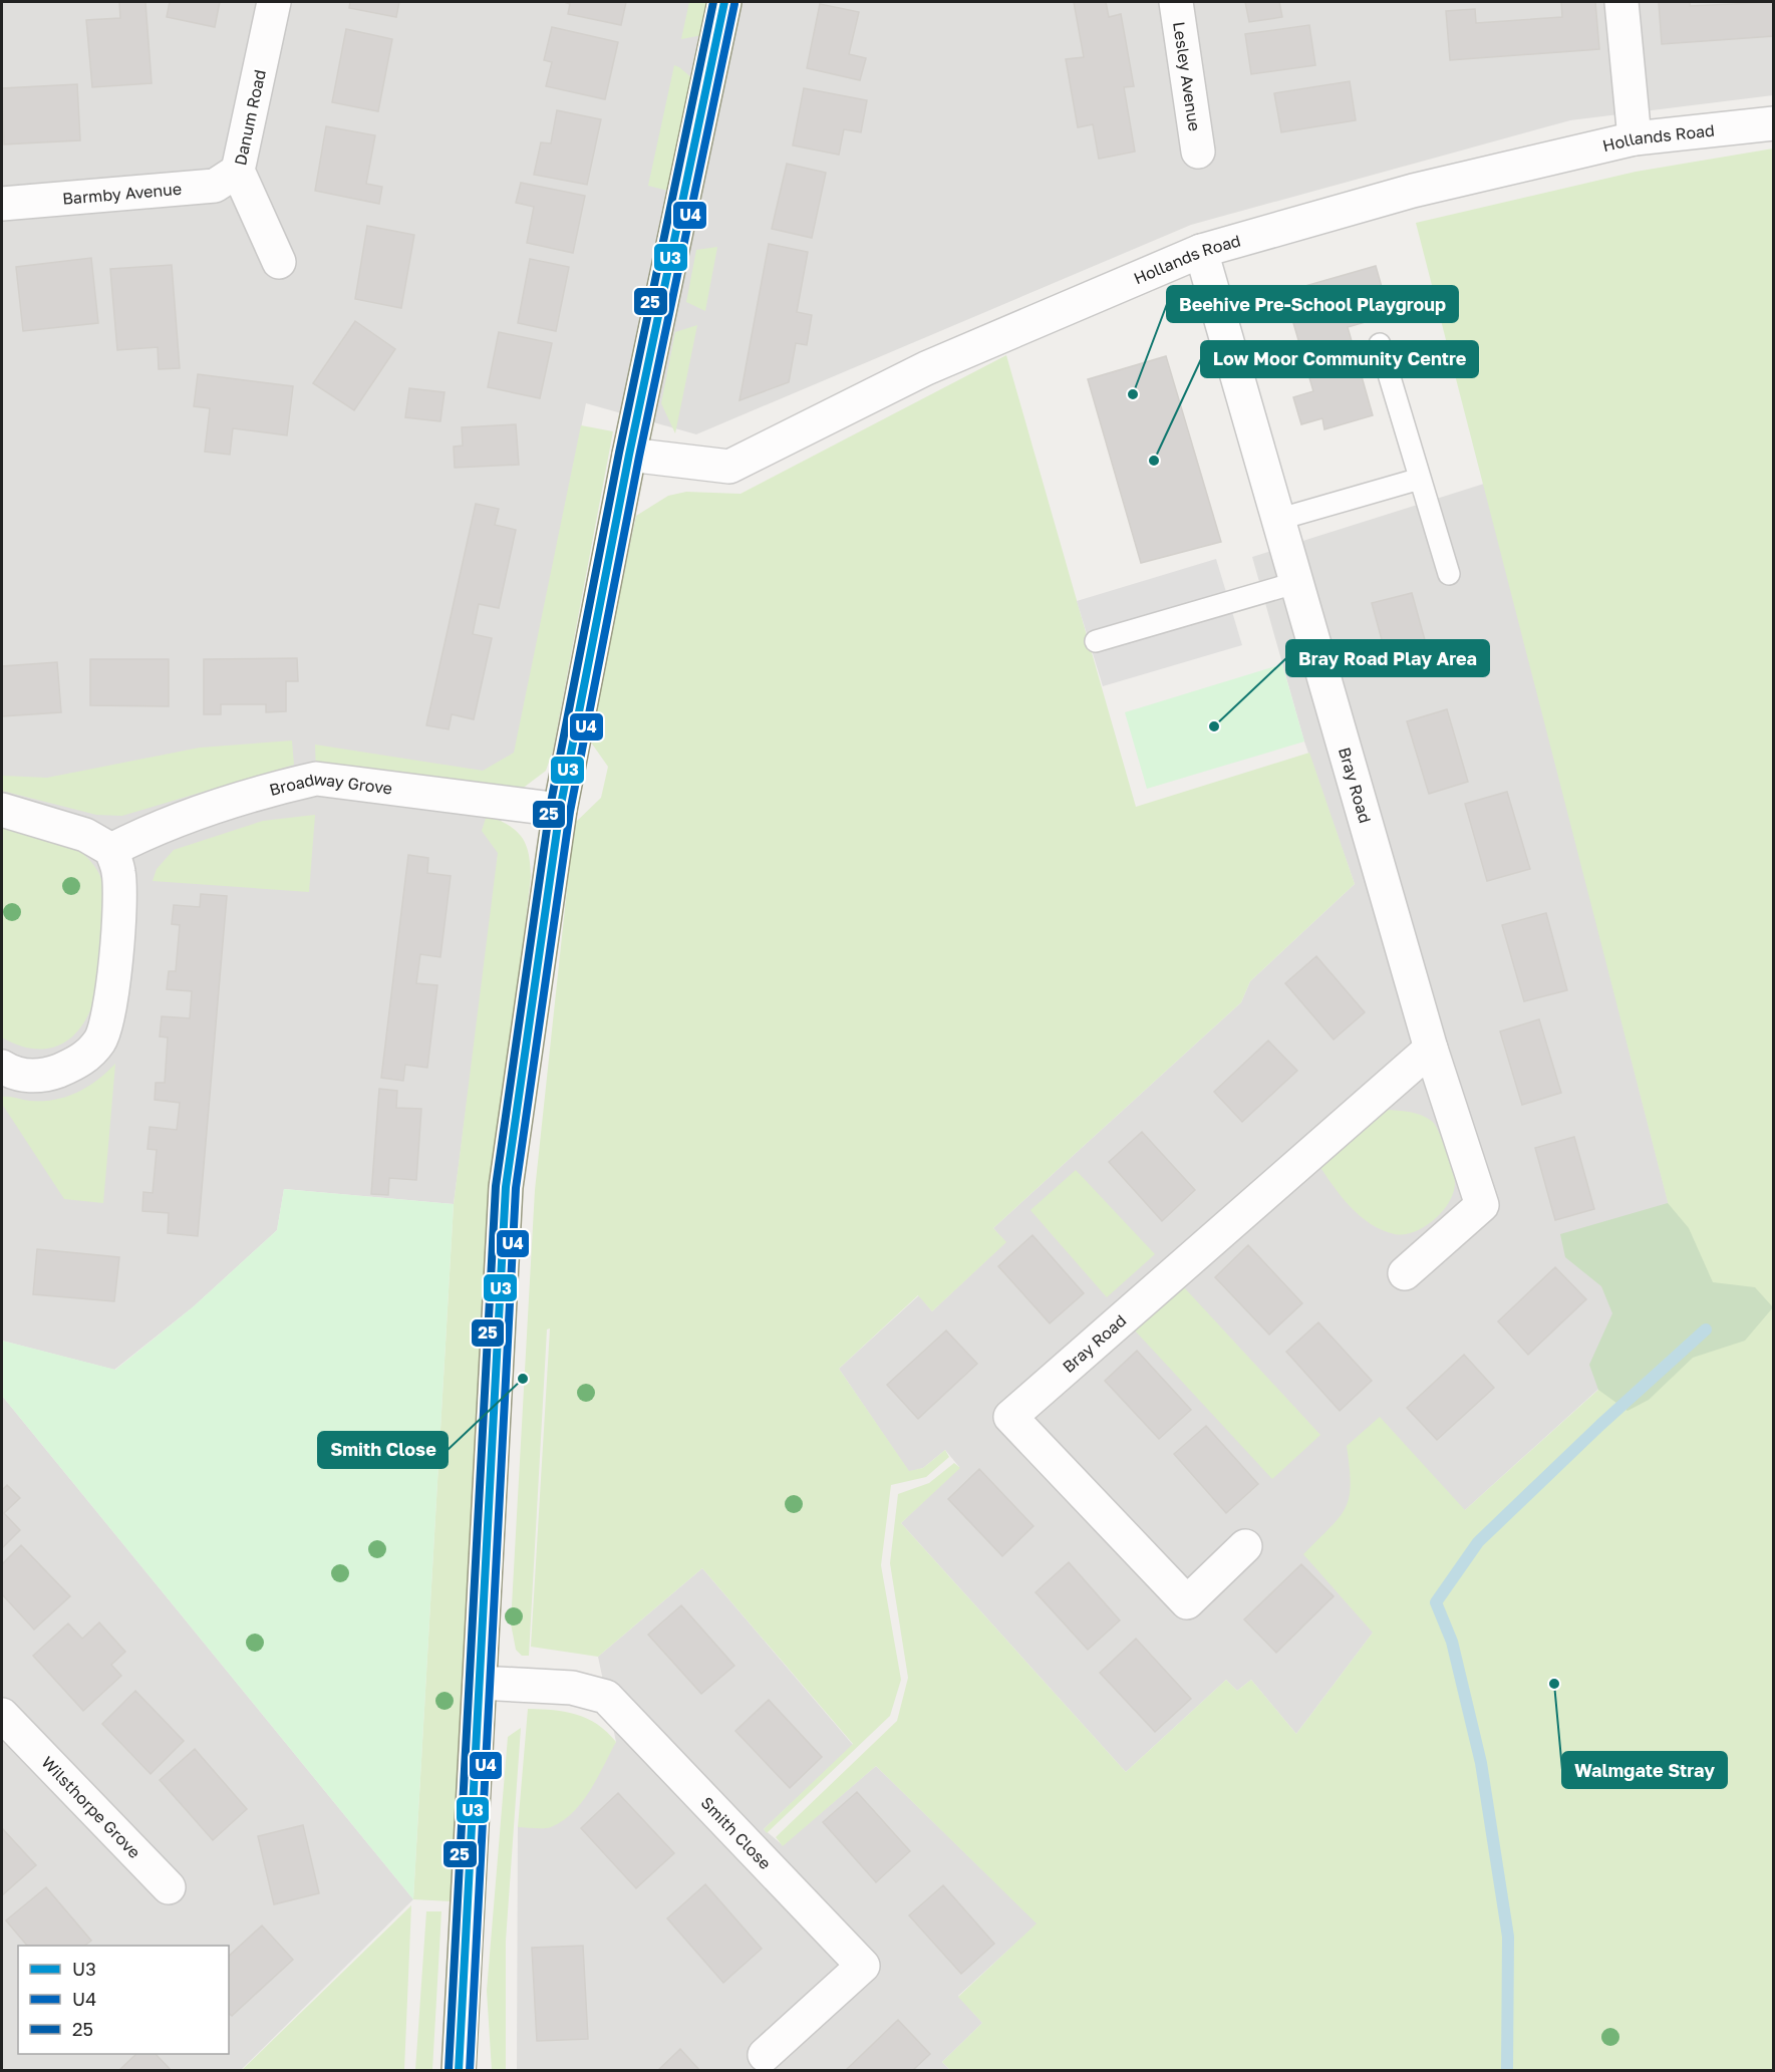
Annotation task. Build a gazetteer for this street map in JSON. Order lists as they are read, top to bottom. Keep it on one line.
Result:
{"streets":{"street":["Lesley Avenue","Danum Road","Hollands Road","Barmby Avenue","Bray Road","Broadway Grove","Wilsthorpe Grove","Smith Close"]},"crossings":[["Danum Road","Barmby Avenue"],["Hollands Road","Bray Road"]],"places":["Beehive Pre-School Playgroup","Low Moor Community Centre","Bray Road Play Area","Smith Close","Walmgate Stray"],"lines":["transit line U3","transit line 25","transit line U4"],"legend":["U3","U4","25"]}
